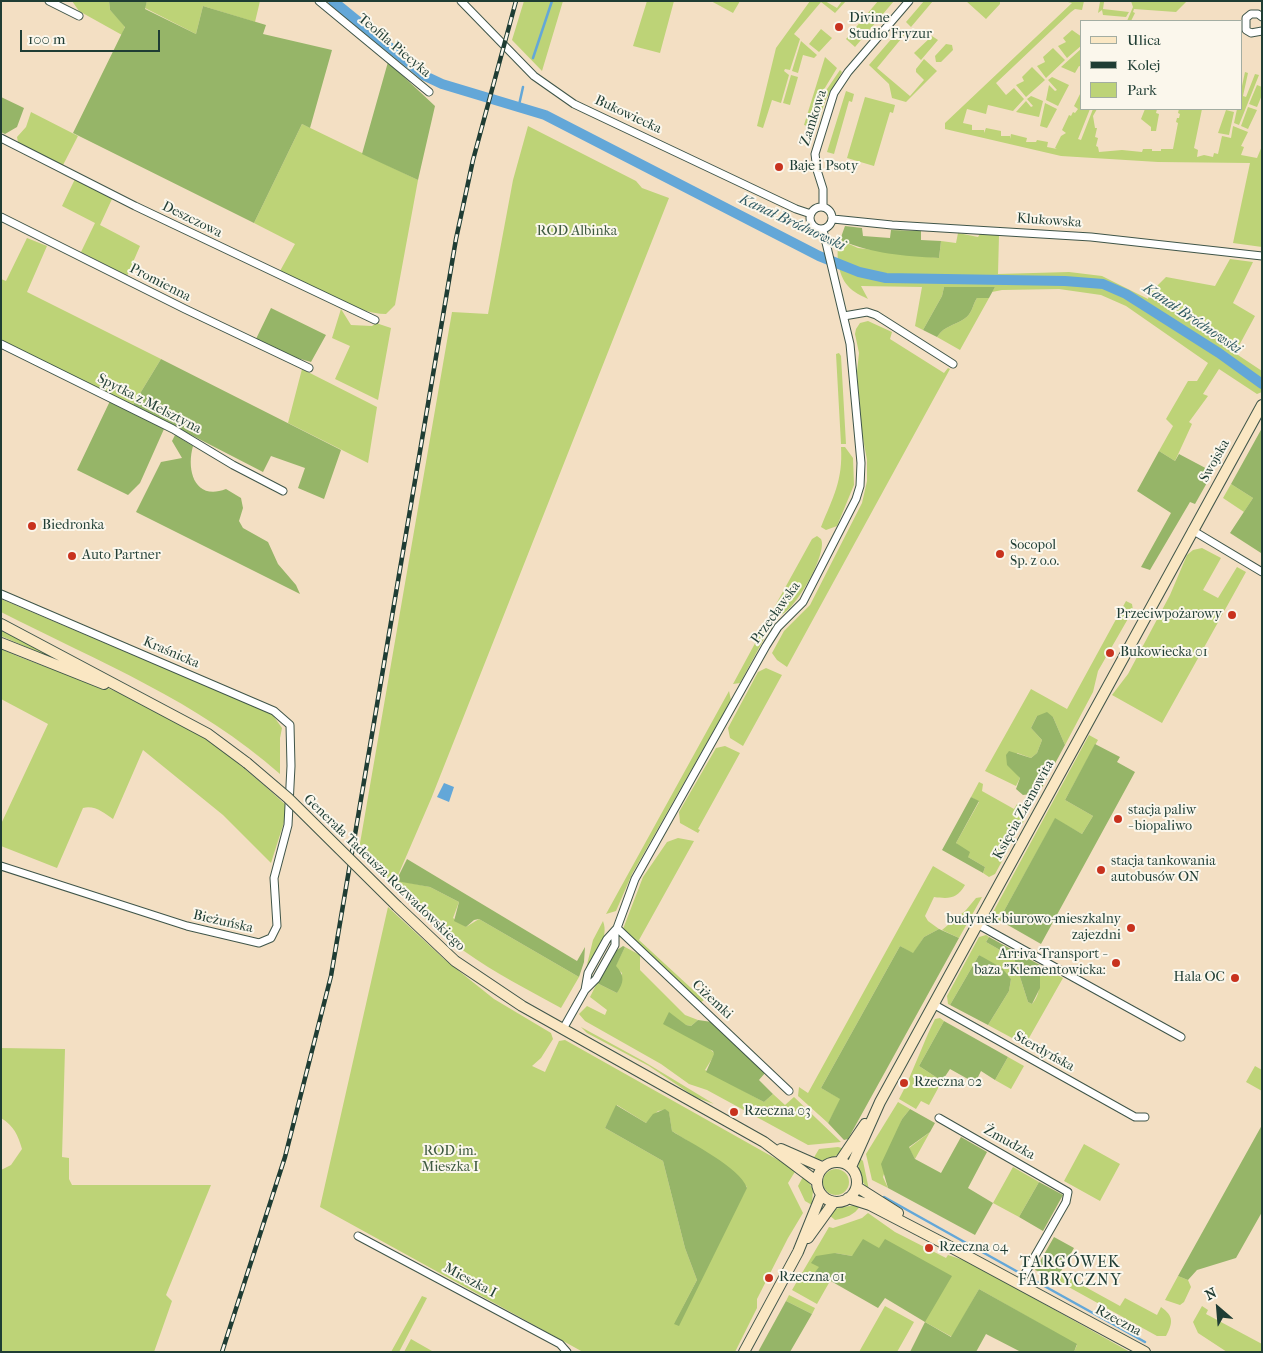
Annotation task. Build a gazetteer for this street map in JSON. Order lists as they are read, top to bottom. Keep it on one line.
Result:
{"streets":{"street":["Teofila Piecyka","Bukowiecka","Zamkowa","Deszczowa","Klukowska","Promienna","Spytka z Melsztyna","Swojska","Przecławska","Kraśnicka","Księcia Ziemowita","Generała Tadeusza Rozwadowskiego","Bieżuńska","Ciżemki","Sterdyńska","Żmudzka","Mieszka I","Rzeczna"]},"crossings":[["Bukowiecka","Zamkowa"],["Bukowiecka","Klukowska"],["Zamkowa","Klukowska"],["Swojska","Księcia Ziemowita"],["Przecławska","Generała Tadeusza Rozwadowskiego"],["Przecławska","Ciżemki"],["Kraśnicka","Bieżuńska"],["Księcia Ziemowita","Generała Tadeusza Rozwadowskiego"],["Księcia Ziemowita","Sterdyńska"],["Księcia Ziemowita","Rzeczna"],["Generała Tadeusza Rozwadowskiego","Rzeczna"],["Żmudzka","Rzeczna"]],"districts":["TARGÓWEK FABRYCZNY"],"water":["Kanał Bródnowski"],"parks":["ROD Albinka","ROD im. Mieszka I"],"places":["Divine Studio Fryzur","Baje i Psoty","Biedronka","Socopol Sp. z o.o.","Auto Partner","Przeciwpożarowy","Bukowiecka 01","stacja paliw - biopaliwo","stacja tankowania autobusów ON","budynek biurowo-mieszkalny zajezdni","Arriva Transport - baza \"Klementowicka:","Hala OC","Rzeczna 02","Rzeczna 03","Rzeczna 04","Rzeczna 01"],"legend":["Ulica","Kolej","Park"],"scale_bar":"100 m","north":"top left"}
